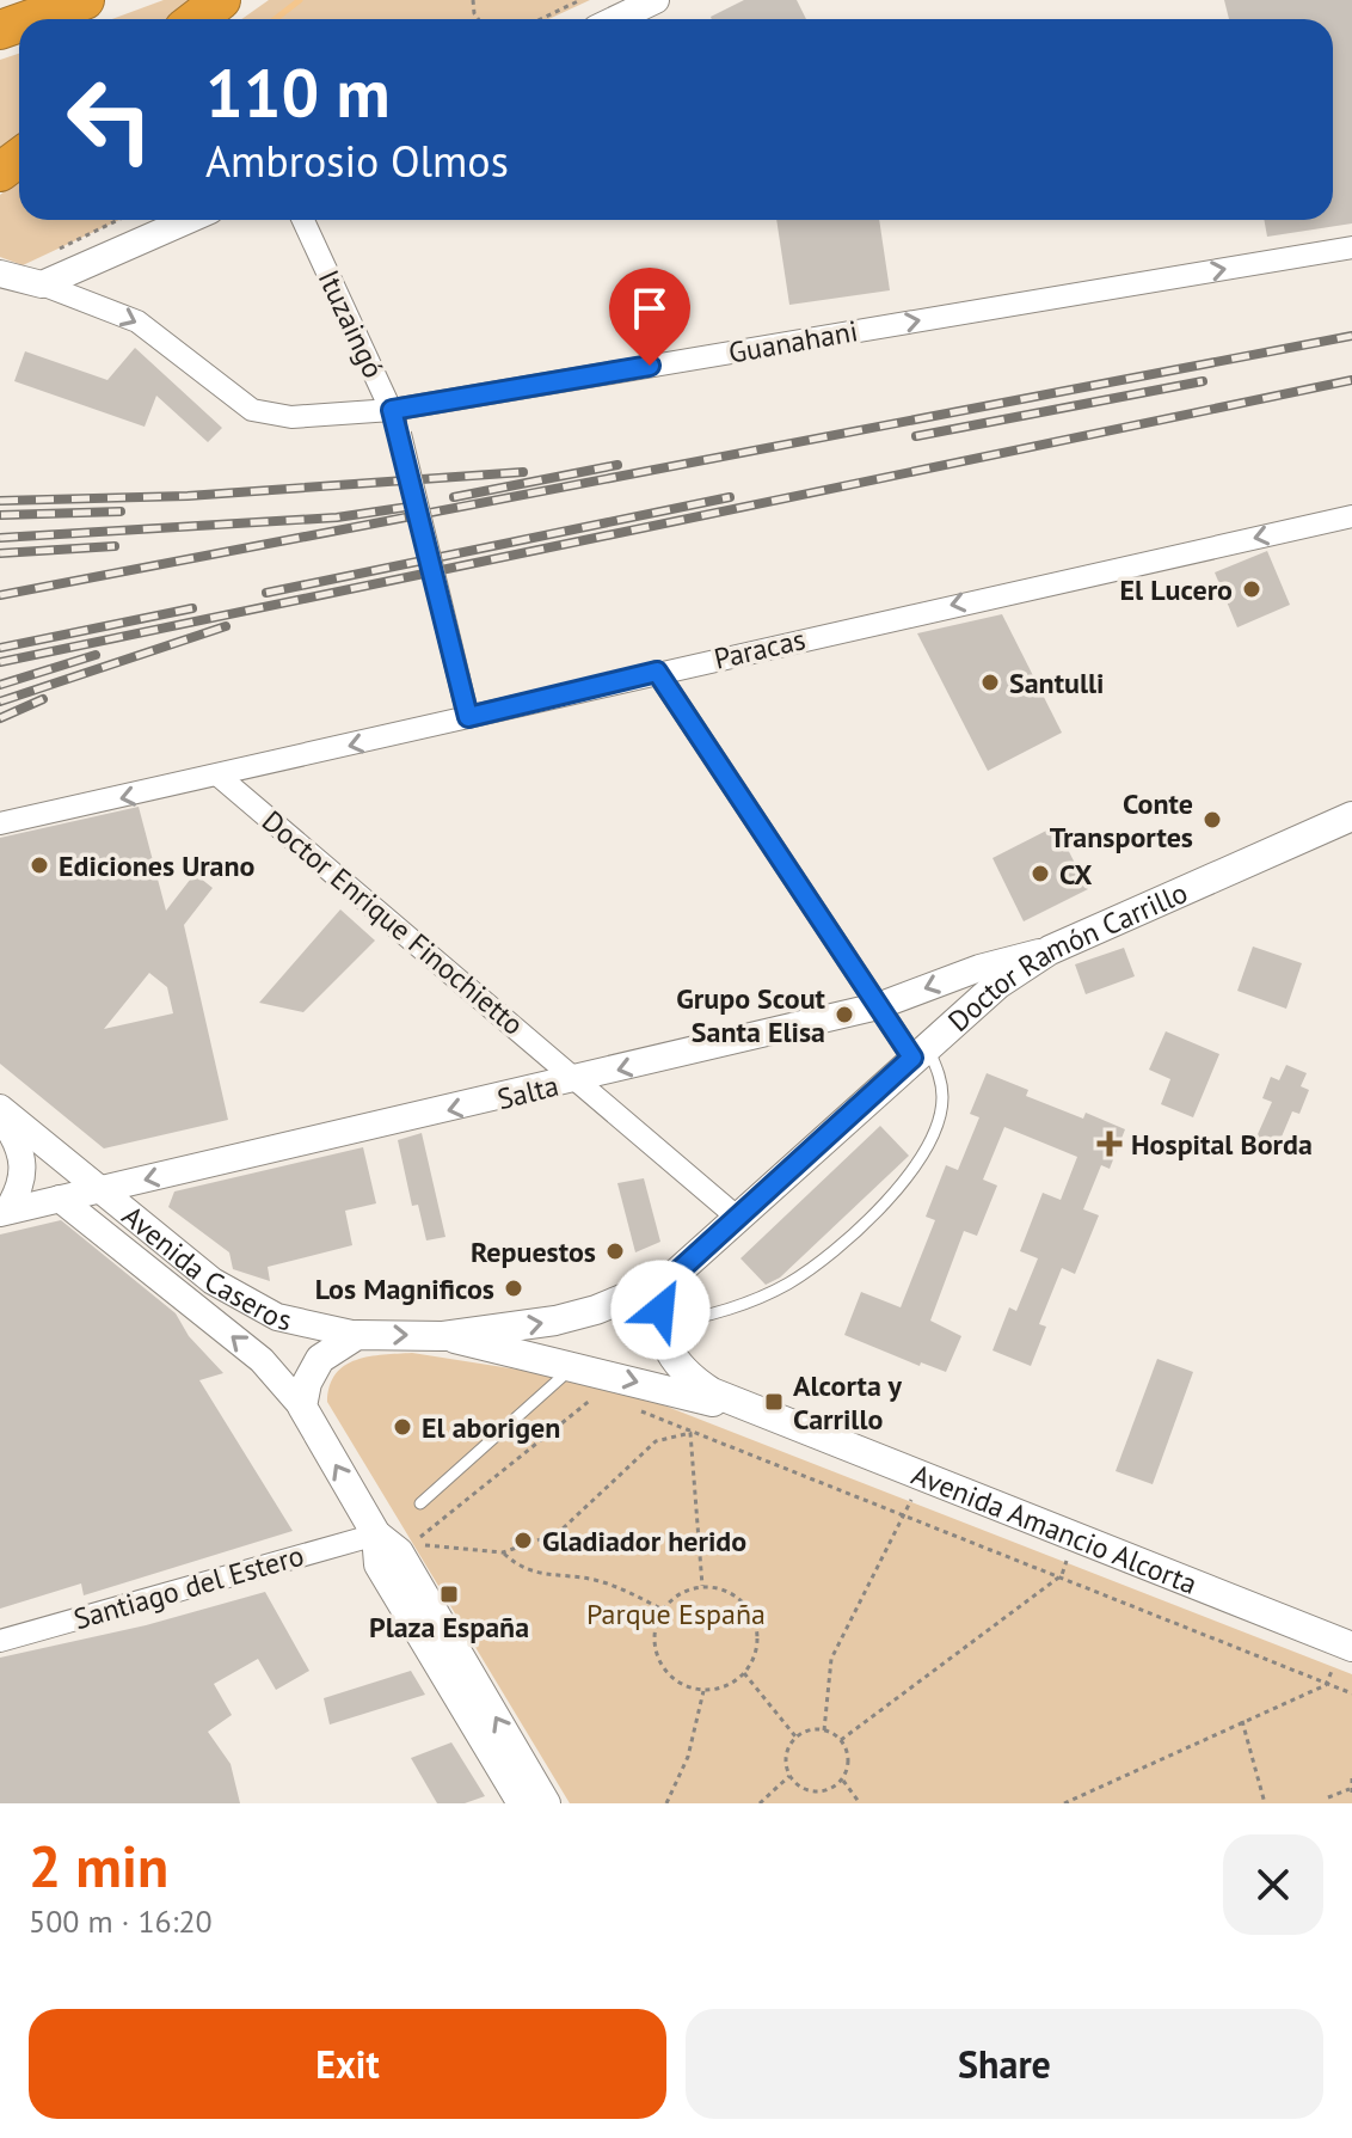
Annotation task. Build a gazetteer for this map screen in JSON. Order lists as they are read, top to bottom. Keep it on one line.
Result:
{"streets":{"main road":["Doctor Ramón Carrillo","Avenida Caseros","Avenida Amancio Alcorta"],"street":["Ituzaingó","Guanahani","Paracas","Doctor Enrique Finochietto","Salta","Santiago del Estero"]},"crossings":[["Ituzaingó","Guanahani"],["Ituzaingó","Paracas"],["Paracas","Doctor Enrique Finochietto"],["Doctor Enrique Finochietto","Doctor Ramón Carrillo"],["Doctor Enrique Finochietto","Salta"],["Doctor Ramón Carrillo","Salta"],["Doctor Ramón Carrillo","Avenida Caseros"],["Doctor Ramón Carrillo","Avenida Amancio Alcorta"],["Salta","Avenida Caseros"],["Avenida Caseros","Santiago del Estero"]],"one_way":["Guanahani","Paracas","Salta"],"parks":["Parque España"],"places":{"other":["El Lucero","Santulli","Conte Transportes","Ediciones Urano","CX","Grupo Scout Santa Elisa","Repuestos","Los Magnificos","El aborigen","Gladiador herido"],"health":["Hospital Borda"],"transit":["Alcorta y Carrillo","Plaza España"]},"page":{"turn":["110 m","Ambrosio Olmos"],"heading":["2 min","500 m · 16:20"],"buttons":["Exit","Share"]}}
